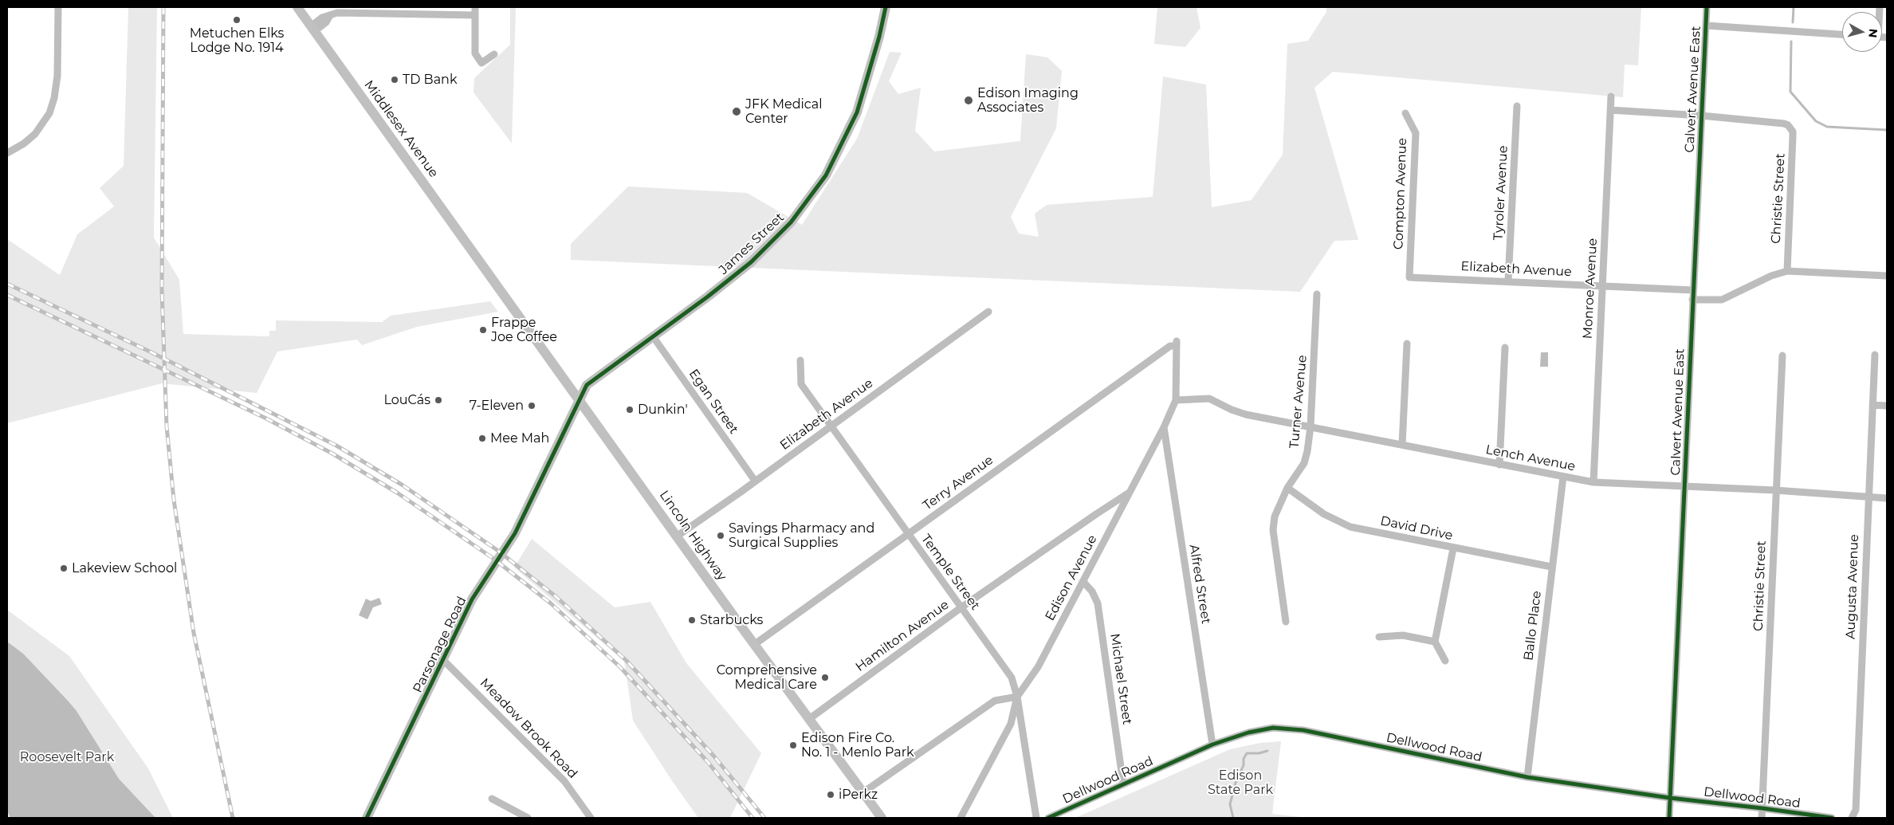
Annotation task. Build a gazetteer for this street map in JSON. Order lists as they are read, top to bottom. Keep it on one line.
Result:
{"streets":{"main road":["Middlesex Avenue","James Street","Lincoln Highway","Parsonage Road"],"street":["Calvert Avenue East","Tyroler Avenue","Compton Avenue","Christie Street","Elizabeth Avenue","Monroe Avenue","Egan Street","Turner Avenue","Lench Avenue","Terry Avenue","David Drive","Temple Street","Edison Avenue","Alfred Street","Augusta Avenue","Ballo Place","Hamilton Avenue","Michael Street","Meadow Brook Road","Dellwood Road"]},"crossings":[["Calvert Avenue East","Christie Street"],["Calvert Avenue East","Elizabeth Avenue"],["Calvert Avenue East","Lench Avenue"],["Calvert Avenue East","Dellwood Road"],["Middlesex Avenue","Lincoln Highway"],["Tyroler Avenue","Elizabeth Avenue"],["Compton Avenue","Elizabeth Avenue"],["Christie Street","Lench Avenue"],["Christie Street","Dellwood Road"],["James Street","Egan Street"],["James Street","Lincoln Highway"],["James Street","Parsonage Road"],["Elizabeth Avenue","Monroe Avenue"],["Elizabeth Avenue","Egan Street"],["Elizabeth Avenue","Lincoln Highway"],["Elizabeth Avenue","Temple Street"],["Monroe Avenue","Lench Avenue"],["Turner Avenue","Lench Avenue"],["Turner Avenue","David Drive"],["Lench Avenue","Edison Avenue"],["Lench Avenue","Augusta Avenue"],["Lench Avenue","Ballo Place"],["Terry Avenue","Lincoln Highway"],["Terry Avenue","Temple Street"],["Terry Avenue","Edison Avenue"],["David Drive","Ballo Place"],["Lincoln Highway","Hamilton Avenue"],["Lincoln Highway","Parsonage Road"],["Temple Street","Edison Avenue"],["Temple Street","Hamilton Avenue"],["Edison Avenue","Alfred Street"],["Edison Avenue","Hamilton Avenue"],["Edison Avenue","Michael Street"],["Alfred Street","Dellwood Road"],["Ballo Place","Dellwood Road"],["Parsonage Road","Meadow Brook Road"],["Michael Street","Dellwood Road"]],"parks":["Roosevelt Park","Edison State Park"],"places":["Metuchen Elks Lodge No. 1914","TD Bank","Edison Imaging Associates","JFK Medical Center","Frappe Joe Coffee","LouCás","7-Eleven","Dunkin'","Mee Mah","Savings Pharmacy and Surgical Supplies","Lakeview School","Starbucks","Comprehensive Medical Care","Edison Fire Co. No. 1 - Menlo Park","iPerkz"],"north":"right"}
